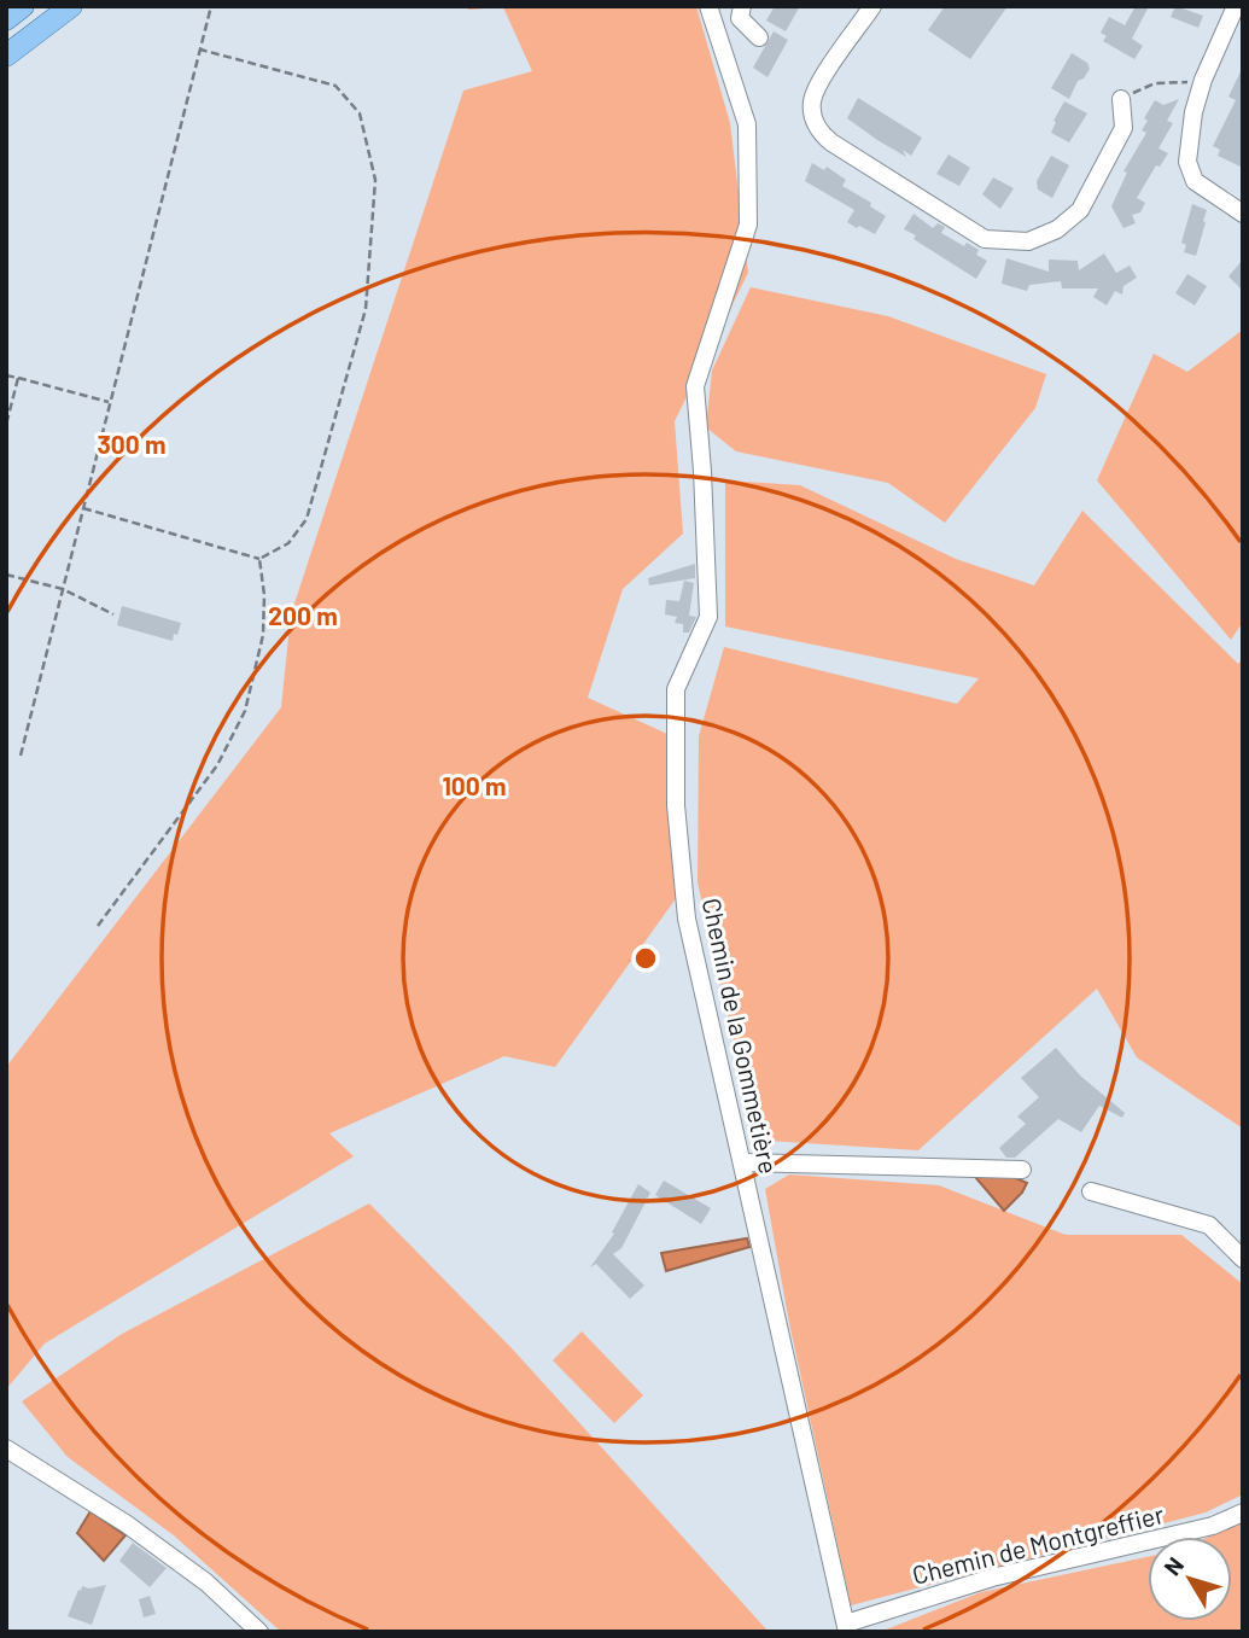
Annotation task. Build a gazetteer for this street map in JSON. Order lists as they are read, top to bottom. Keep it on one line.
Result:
{"streets":{"street":["Chemin de la Gommetière","Chemin de Montgreffier"]},"crossings":[["Chemin de la Gommetière","Chemin de Montgreffier"]],"north":"top left","rings":["300 m","200 m","100 m"]}
